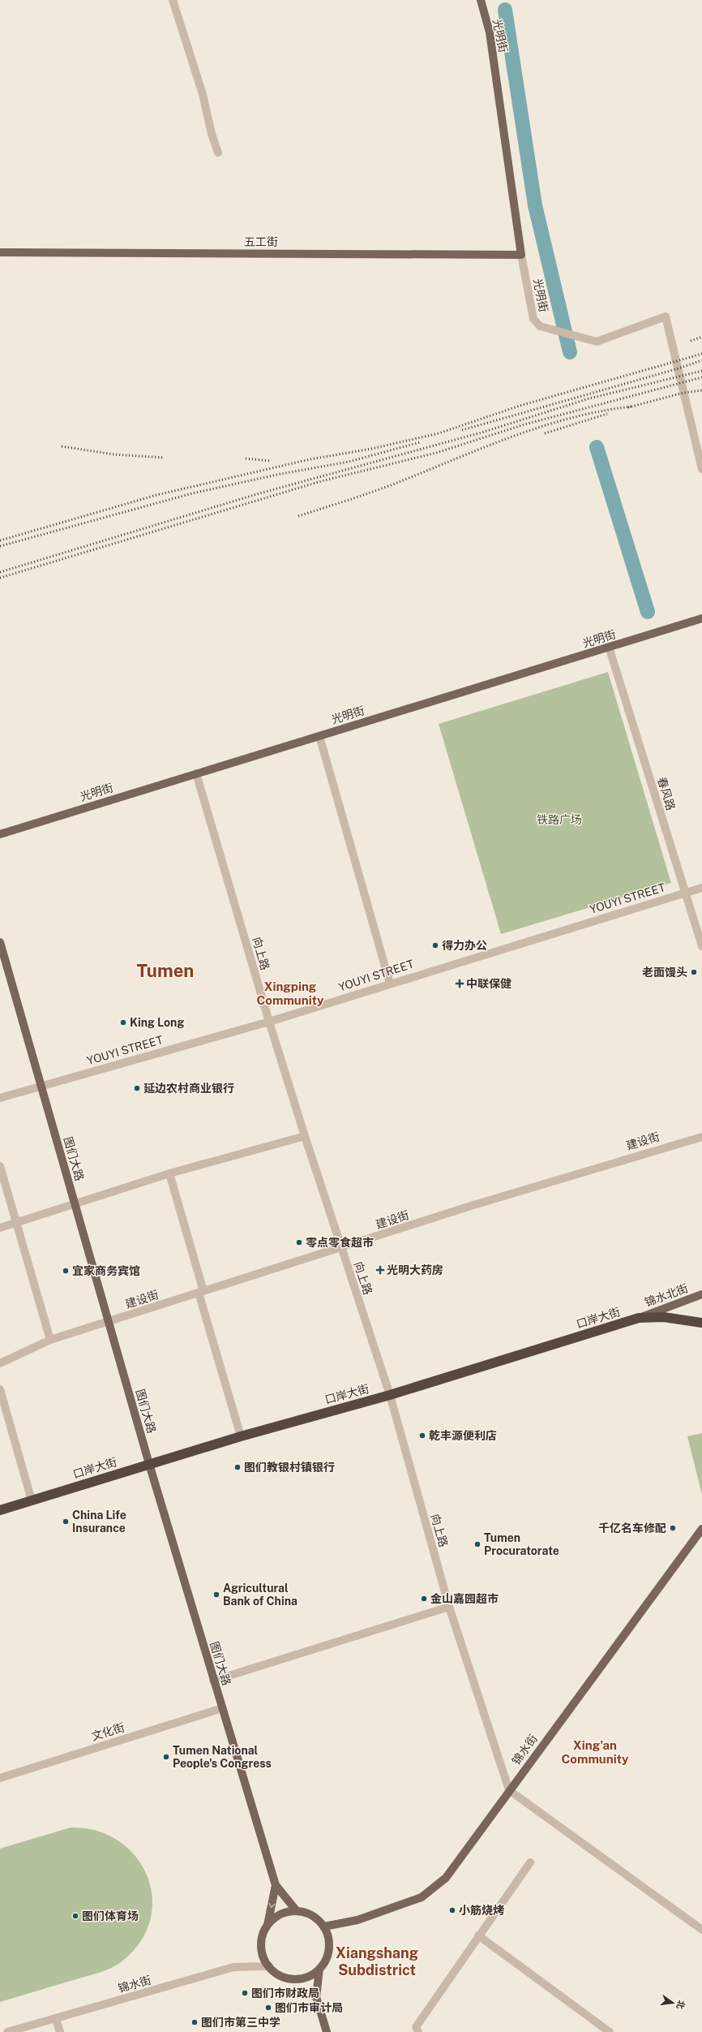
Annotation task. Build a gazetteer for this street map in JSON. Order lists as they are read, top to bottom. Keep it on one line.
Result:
{"streets":{"highway":["口岸大街"],"main road":["光明街","五工街","图们大路","锦水北街","锦水街"],"street":["春风路","YOUYI STREET","向上路","建设街","文化街"]},"crossings":[["光明街","五工街"],["光明街","春风路"],["光明街","向上路"],["春风路","YOUYI STREET"],["YOUYI STREET","向上路"],["YOUYI STREET","图们大路"],["向上路","建设街"],["向上路","口岸大街"],["向上路","锦水街"],["建设街","图们大路"],["图们大路","口岸大街"],["图们大路","文化街"],["锦水北街","口岸大街"]],"districts":["Tumen","Xingping Community","Xing'an Community","Xiangshang Subdistrict"],"parks":["铁路广场"],"places":{"other":["得力办公","老面馒头","King Long","延边农村商业银行","零点零食超市","宜家商务宾馆","乾丰源便利店","图们教银村镇银行","China Life Insurance","千亿名车修配","Tumen Procuratorate","Agricultural Bank of China","金山嘉园超市","Tumen National People's Congress","小筋烧烤","图们体育场","图们市财政局","图们市审计局","图们市第三中学"],"health":["中联保健","光明大药房"]},"north":"right"}
